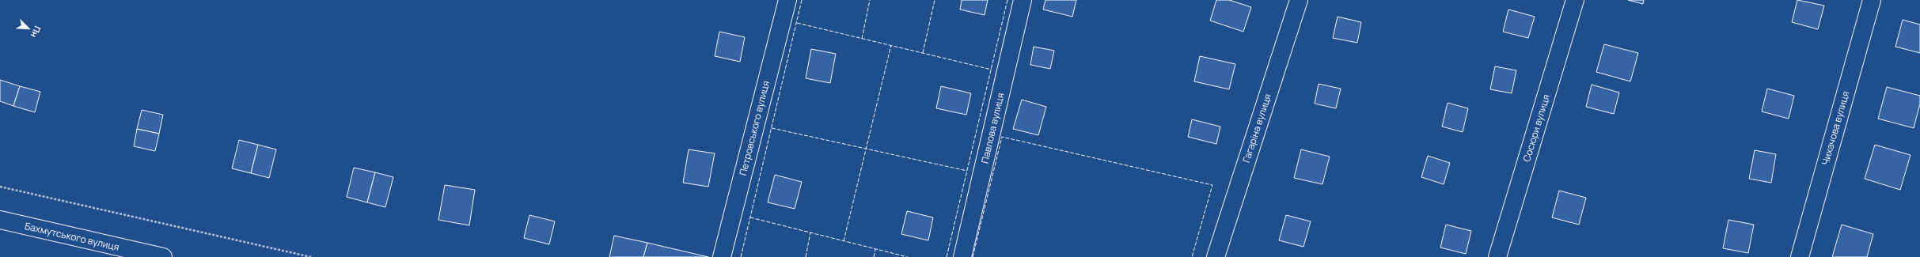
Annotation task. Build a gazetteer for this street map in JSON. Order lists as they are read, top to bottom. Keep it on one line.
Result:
{"streets":{"street":["Петровського вулиця","Павлова вулиця","Гагаріна вулиця","Сосюри вулиця","Чихачова вулиця","Бахмутського вулиця"]},"north":"bottom right"}
